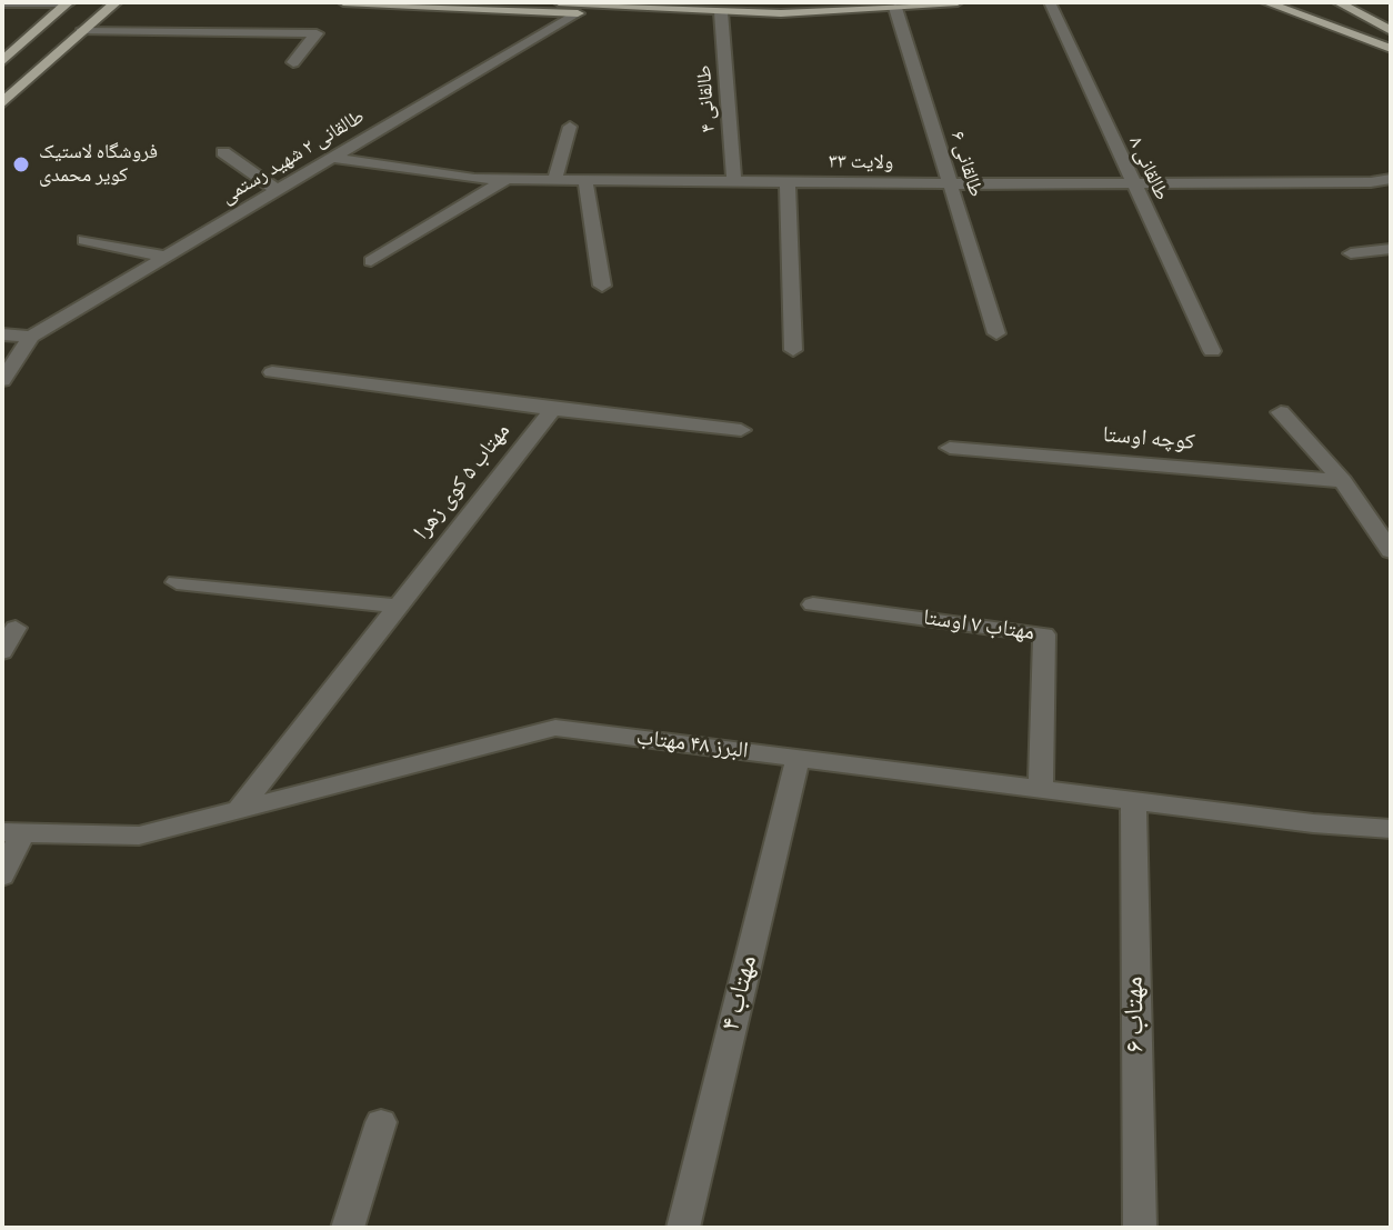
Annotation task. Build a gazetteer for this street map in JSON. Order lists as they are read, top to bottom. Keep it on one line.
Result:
{"streets":{"street":["طالقانی ۴","طالقانی ۲ شهید رستمی","ولایت ٣۳","طالقانی ۶","طالقانی ۸","کوچه اوستا","مهتاب ۵ کوی زهرا","مهتاب ۷ اوستا","البرز ۴۸ مهتاب","مهتاب ۴","مهتاب ۶"]},"crossings":[["طالقانی ۴","ولایت ٣۳"],["طالقانی ۲ شهید رستمی","ولایت ٣۳"],["ولایت ٣۳","طالقانی ۶"],["ولایت ٣۳","طالقانی ۸"],["مهتاب ۵ کوی زهرا","البرز ۴۸ مهتاب"],["مهتاب ۷ اوستا","البرز ۴۸ مهتاب"],["البرز ۴۸ مهتاب","مهتاب ۴"],["البرز ۴۸ مهتاب","مهتاب ۶"]],"places":["فروشگاه لاستیک کویر محمدی"]}
